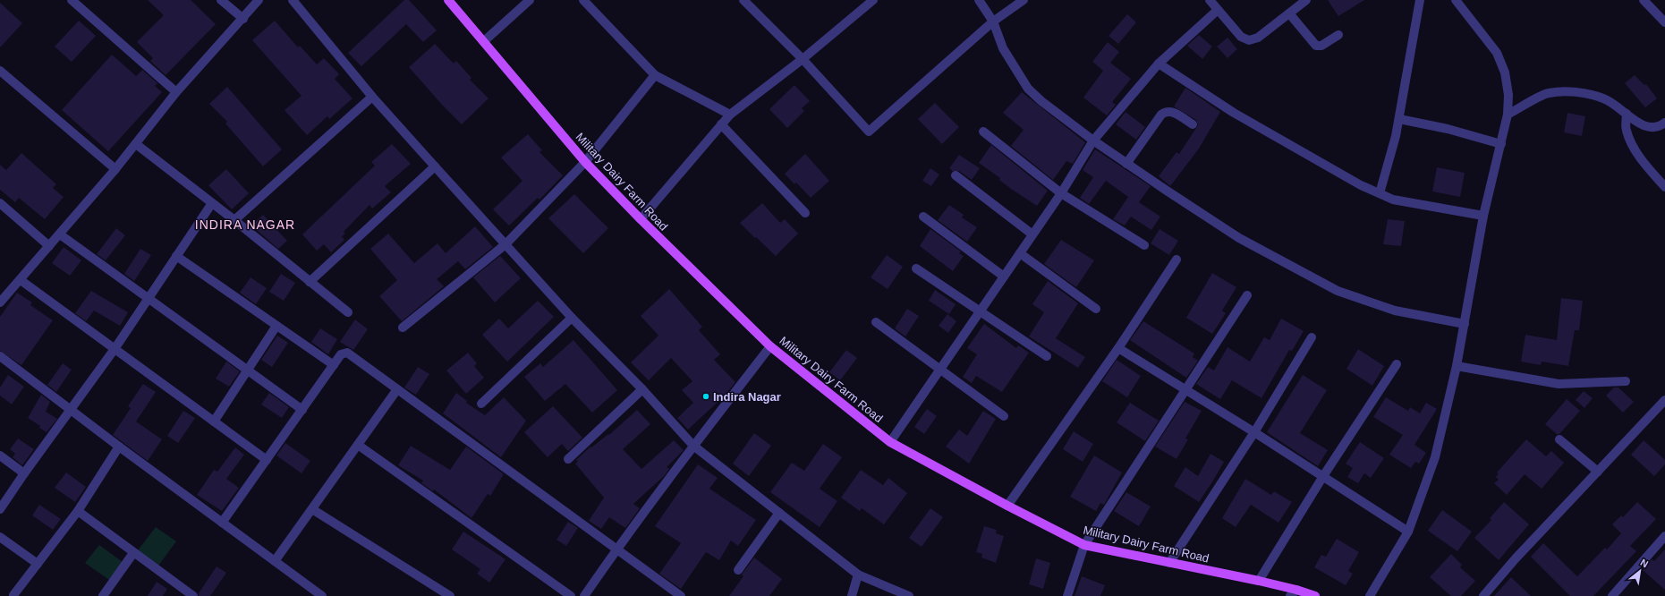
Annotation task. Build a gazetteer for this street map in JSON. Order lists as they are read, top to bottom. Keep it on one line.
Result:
{"streets":{"main road":["Military Dairy Farm Road"]},"districts":["INDIRA NAGAR"],"places":["Indira Nagar"],"north":"top right"}
